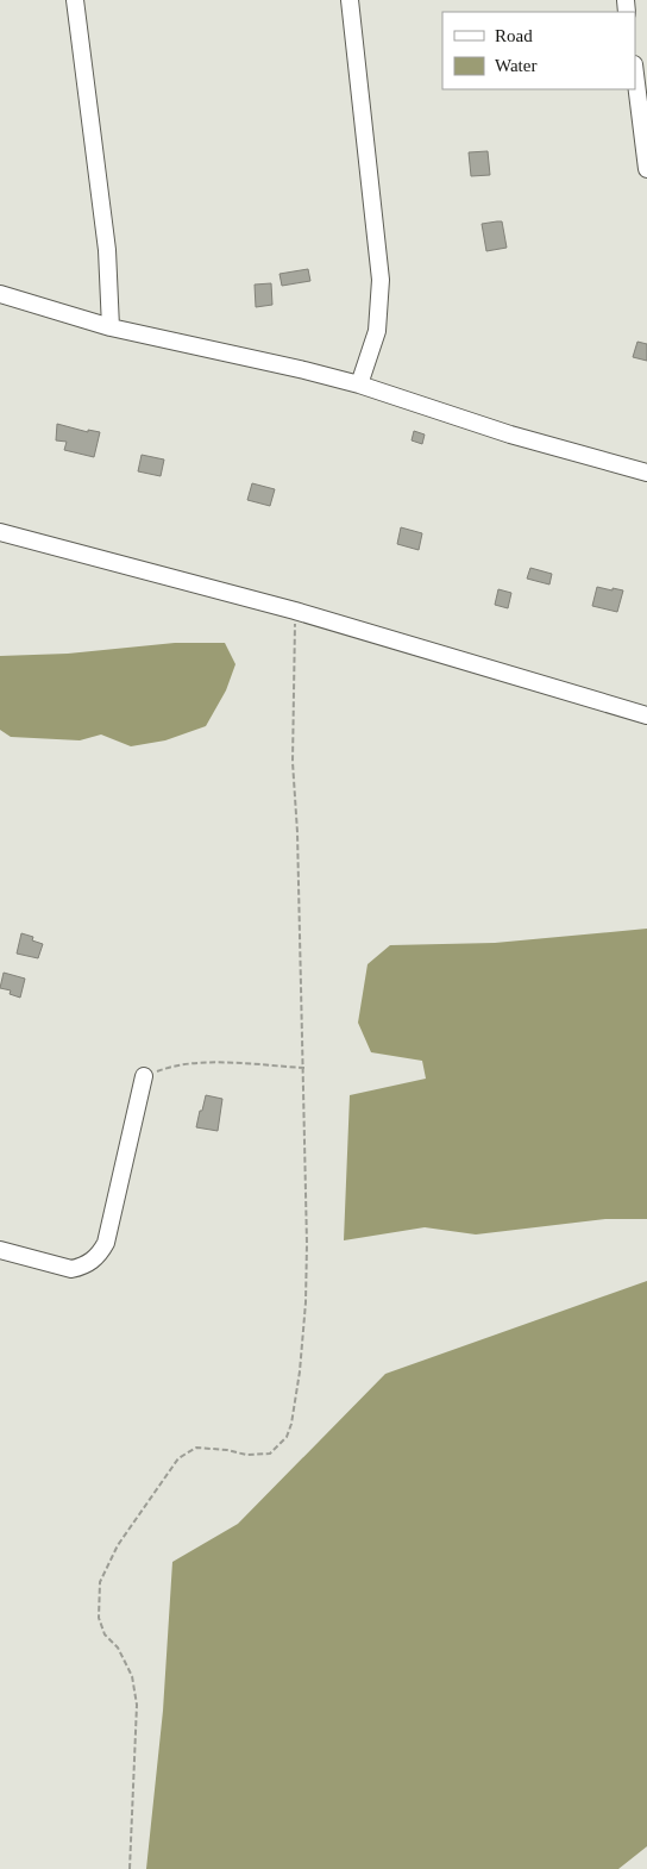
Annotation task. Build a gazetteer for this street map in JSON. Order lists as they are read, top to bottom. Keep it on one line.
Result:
{"legend":["Road","Water"]}
